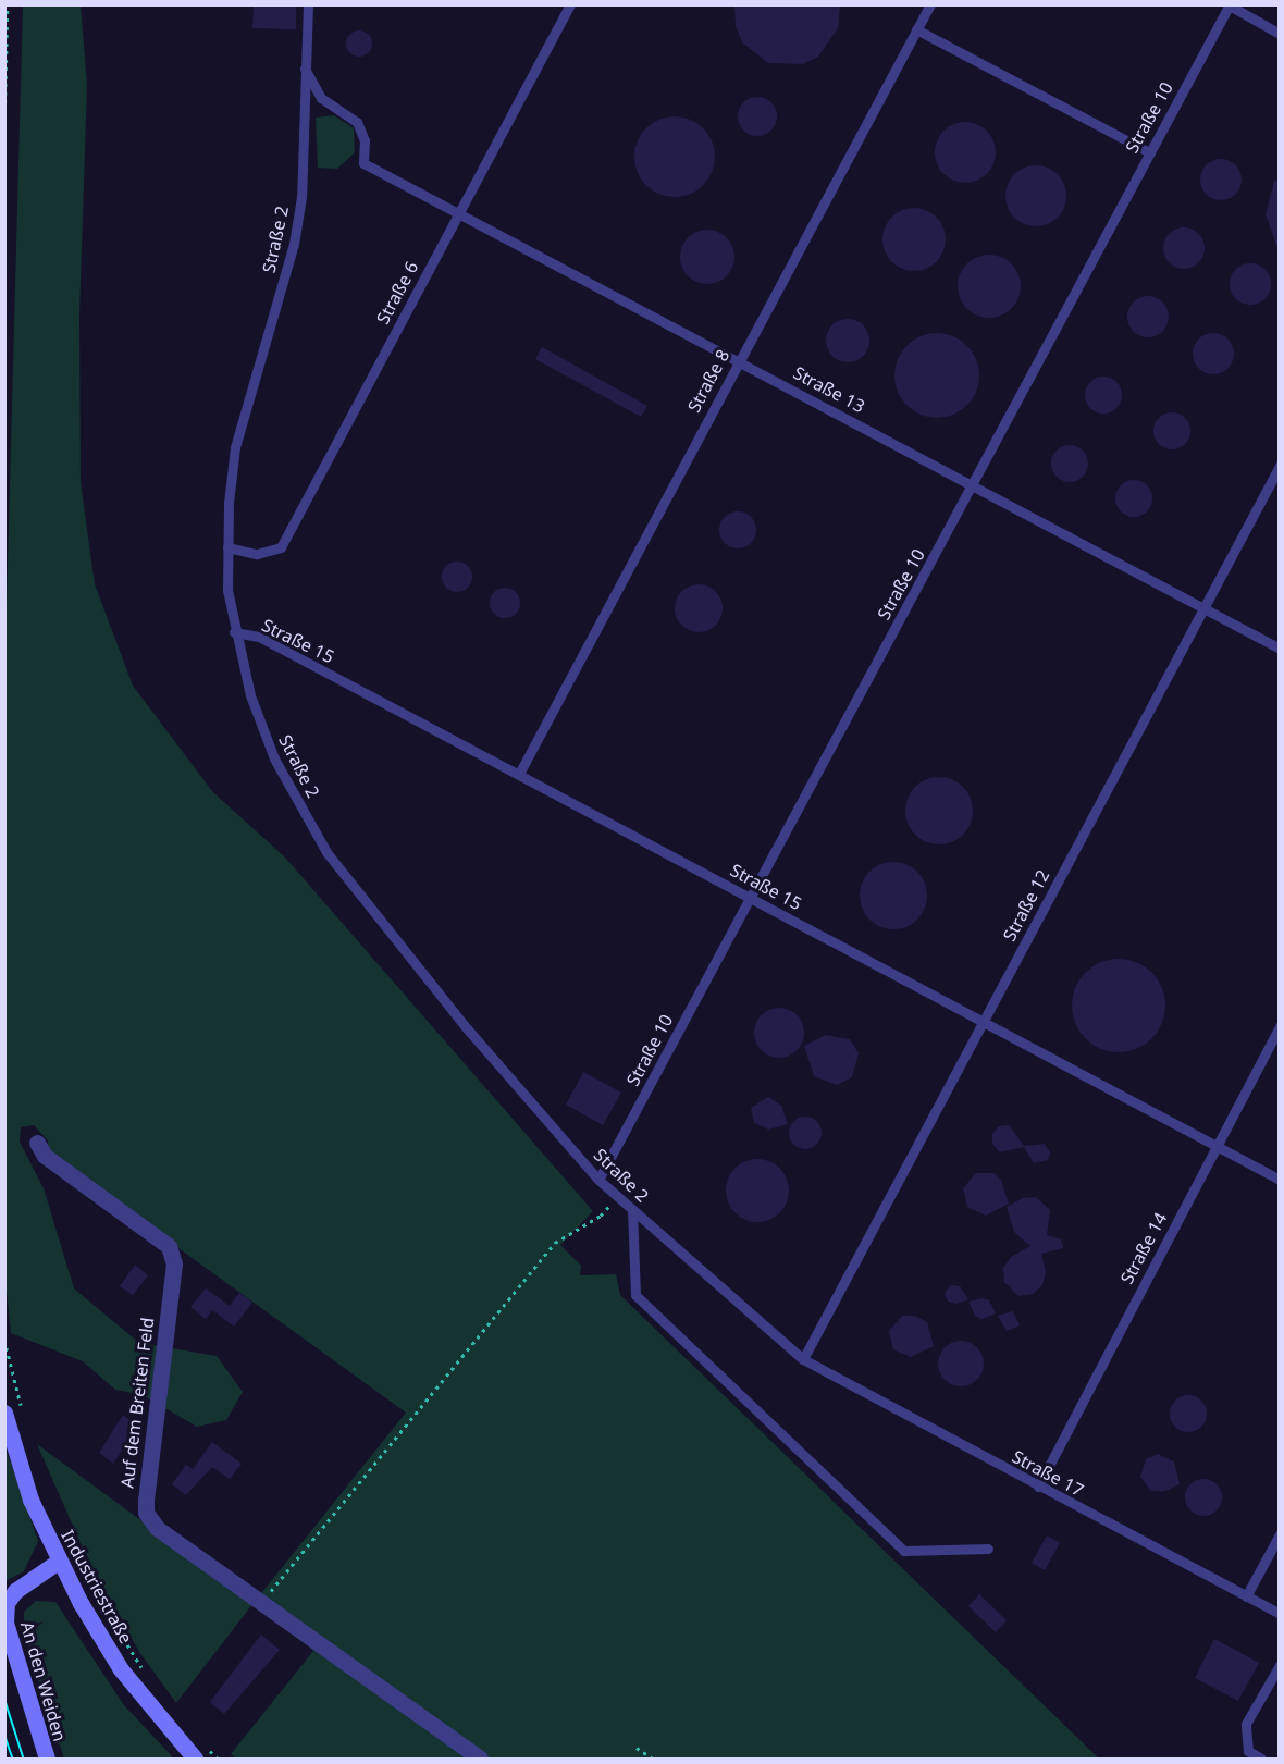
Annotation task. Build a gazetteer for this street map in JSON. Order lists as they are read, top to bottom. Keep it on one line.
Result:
{"streets":{"main road":["Industriestraße","An den Weiden"],"street":["Auf dem Breiten Feld"],"lane":["Straße 10","Straße 2","Straße 6","Straße 8","Straße 13","Straße 15","Straße 12","Straße 14","Straße 17"]},"crossings":[["Straße 10","Straße 2"],["Straße 10","Straße 13"],["Straße 10","Straße 15"],["Straße 2","Straße 6"],["Straße 2","Straße 13"],["Straße 2","Straße 15"],["Straße 2","Straße 12"],["Straße 2","Straße 17"],["Straße 6","Straße 13"],["Straße 8","Straße 13"],["Straße 8","Straße 15"],["Straße 13","Straße 12"],["Straße 15","Straße 12"],["Straße 15","Straße 14"],["Straße 12","Straße 17"],["Straße 14","Straße 17"],["Industriestraße","An den Weiden"]]}
